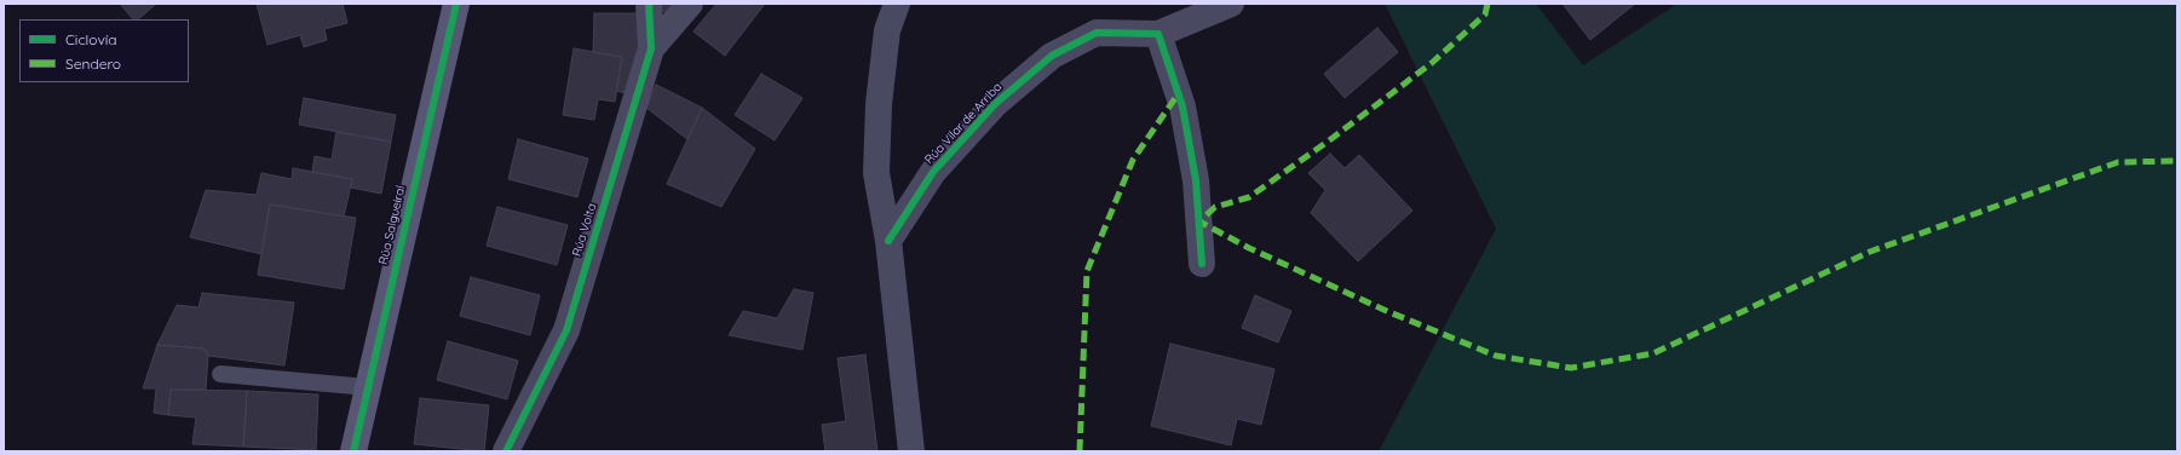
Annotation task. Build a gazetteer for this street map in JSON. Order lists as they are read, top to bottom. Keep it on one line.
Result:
{"streets":{"street":["Rúa Vilar de Arriba","Rúa Salgueiral","Rúa Volta"]},"legend":["Ciclovía","Sendero"]}
